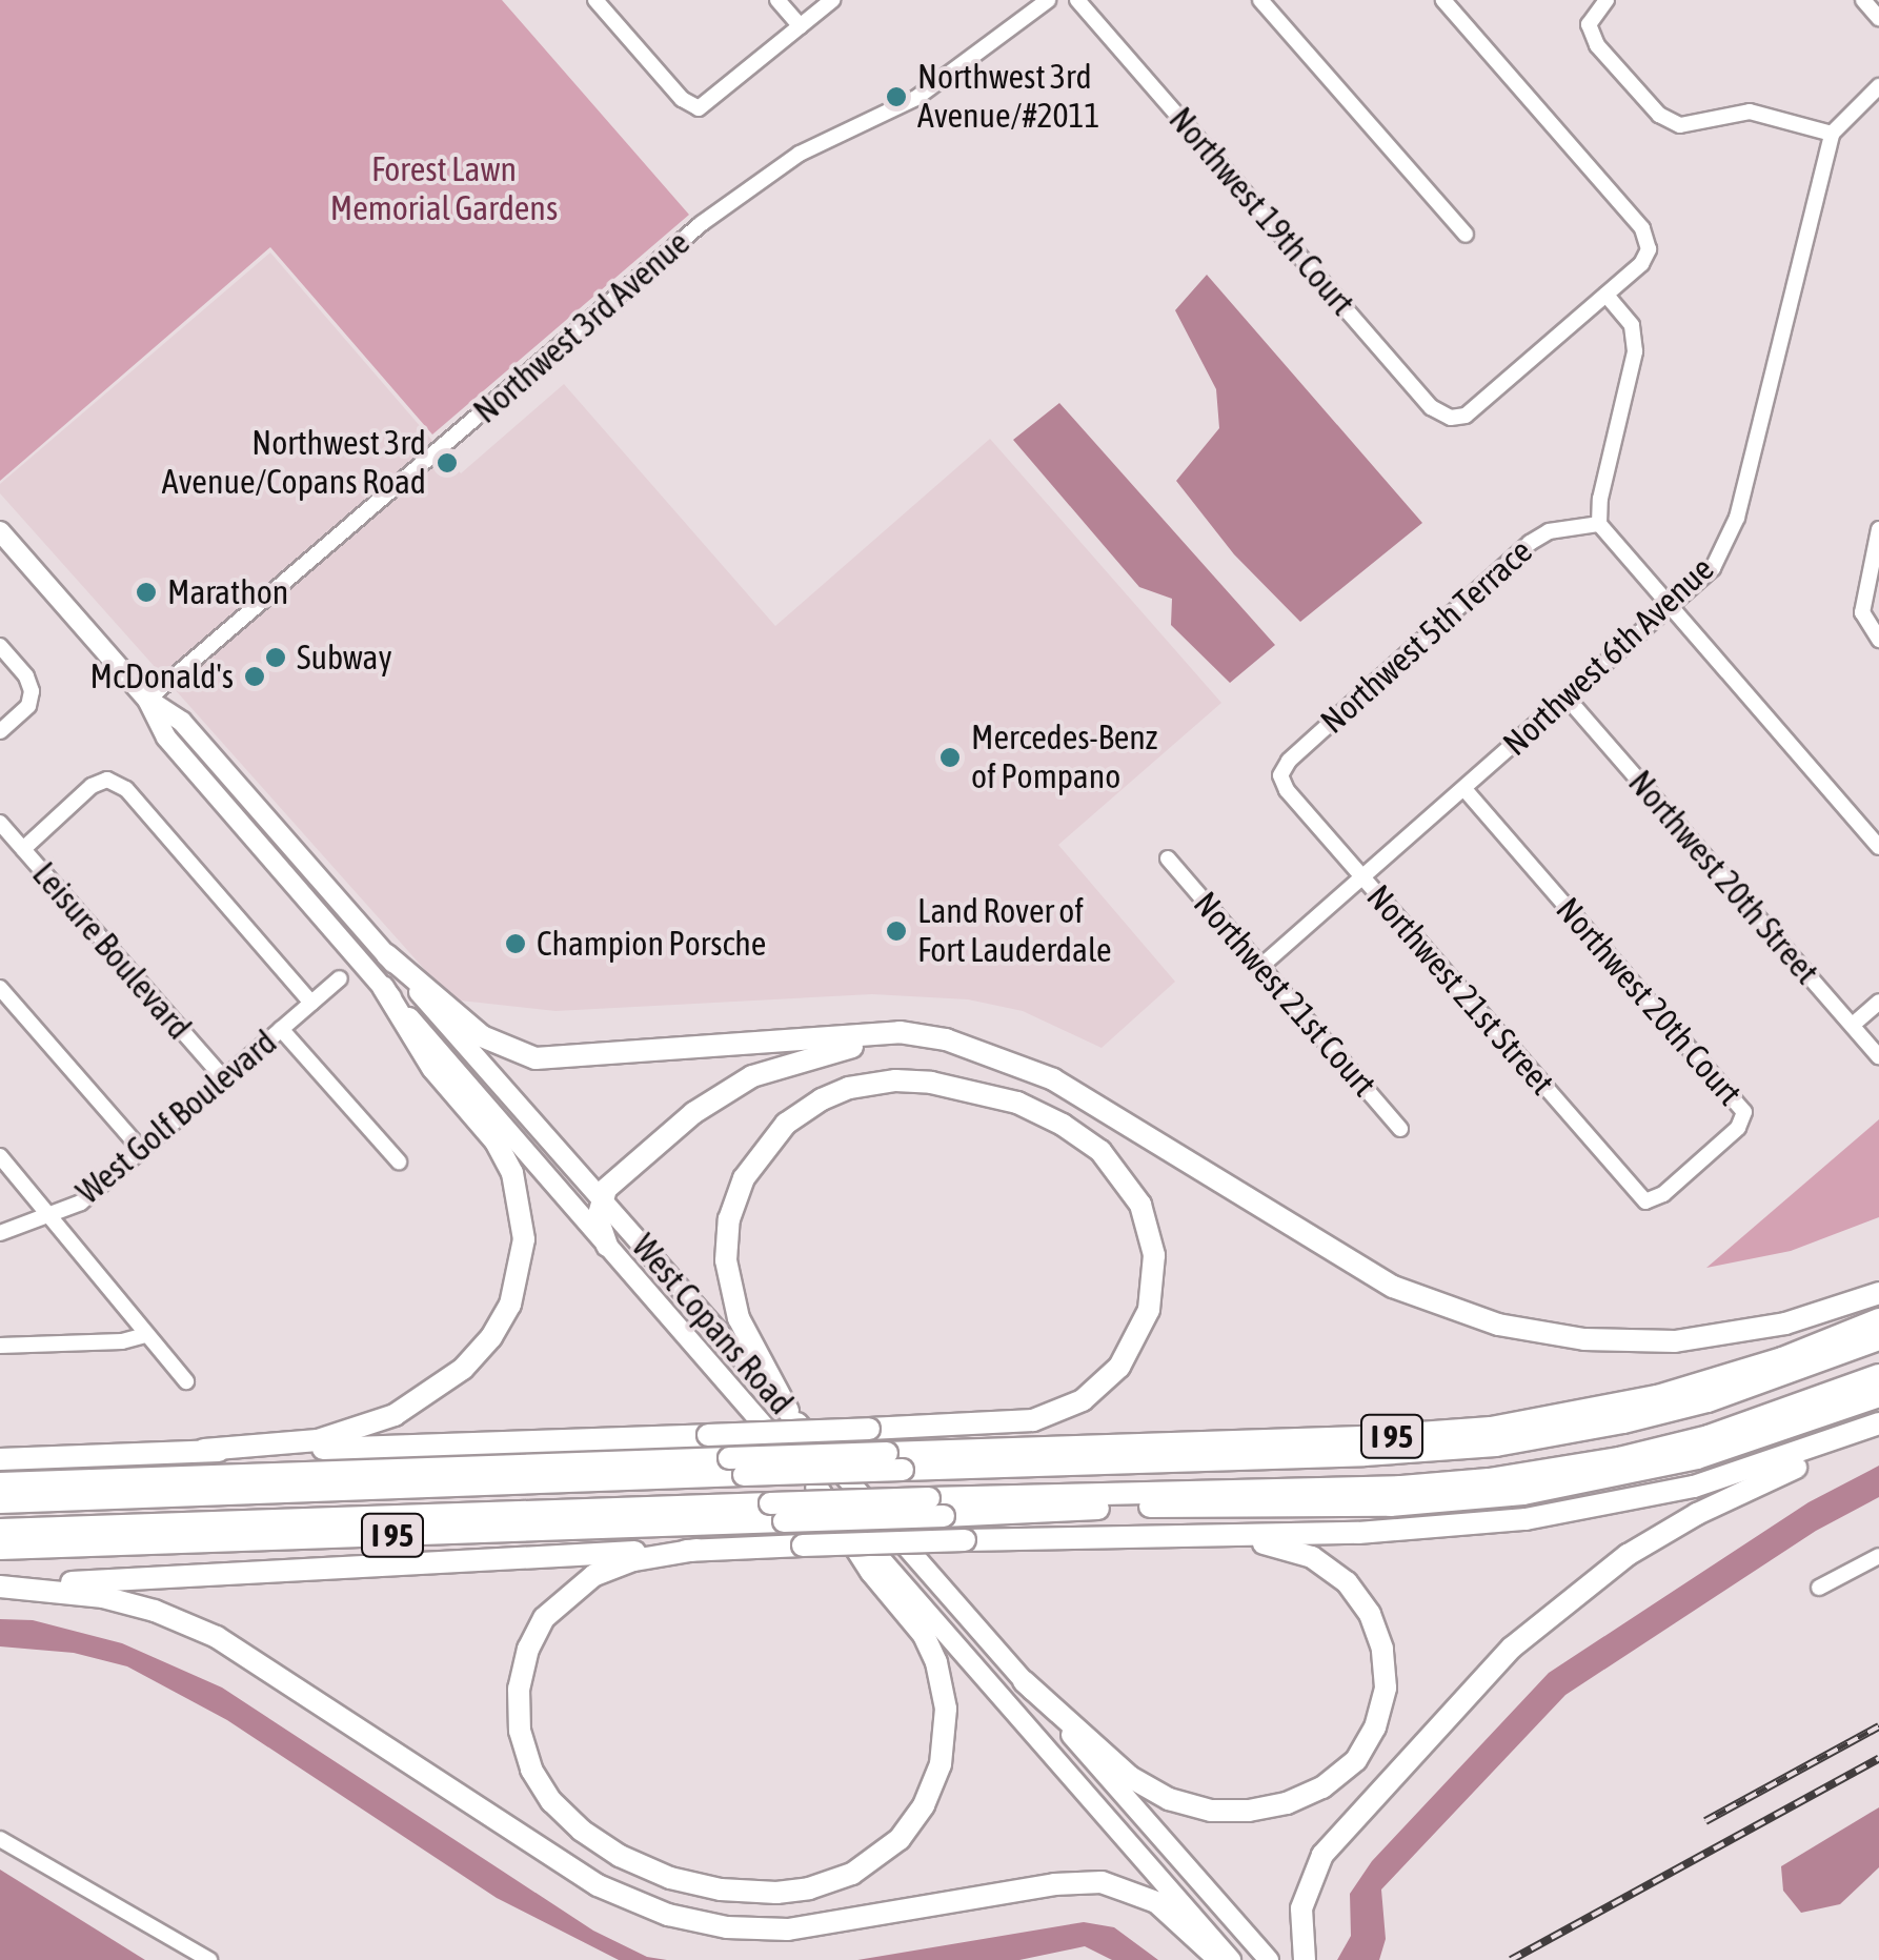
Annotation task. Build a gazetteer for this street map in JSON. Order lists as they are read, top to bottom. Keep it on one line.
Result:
{"streets":{"highway":["I 95"],"main road":["West Copans Road"],"street":["Northwest 19th Court","Northwest 3rd Avenue","Northwest 5th Terrace","Northwest 6th Avenue","Northwest 20th Street","Leisure Boulevard","Northwest 21st Street","Northwest 21st Court","Northwest 20th Court","West Golf Boulevard"]},"crossings":[["Northwest 3rd Avenue","West Copans Road"],["Northwest 5th Terrace","Northwest 21st Street"],["Northwest 6th Avenue","Northwest 20th Street"],["Northwest 6th Avenue","Northwest 21st Street"],["Northwest 6th Avenue","Northwest 21st Court"],["Northwest 6th Avenue","Northwest 20th Court"],["Leisure Boulevard","West Golf Boulevard"],["Northwest 21st Street","Northwest 20th Court"]],"parks":["Forest Lawn Memorial Gardens"],"places":["Northwest 3rd Avenue/#2011","Northwest 3rd Avenue/Copans Road","Marathon","Subway","McDonald's","Mercedes-Benz of Pompano","Land Rover of Fort Lauderdale","Champion Porsche"]}
